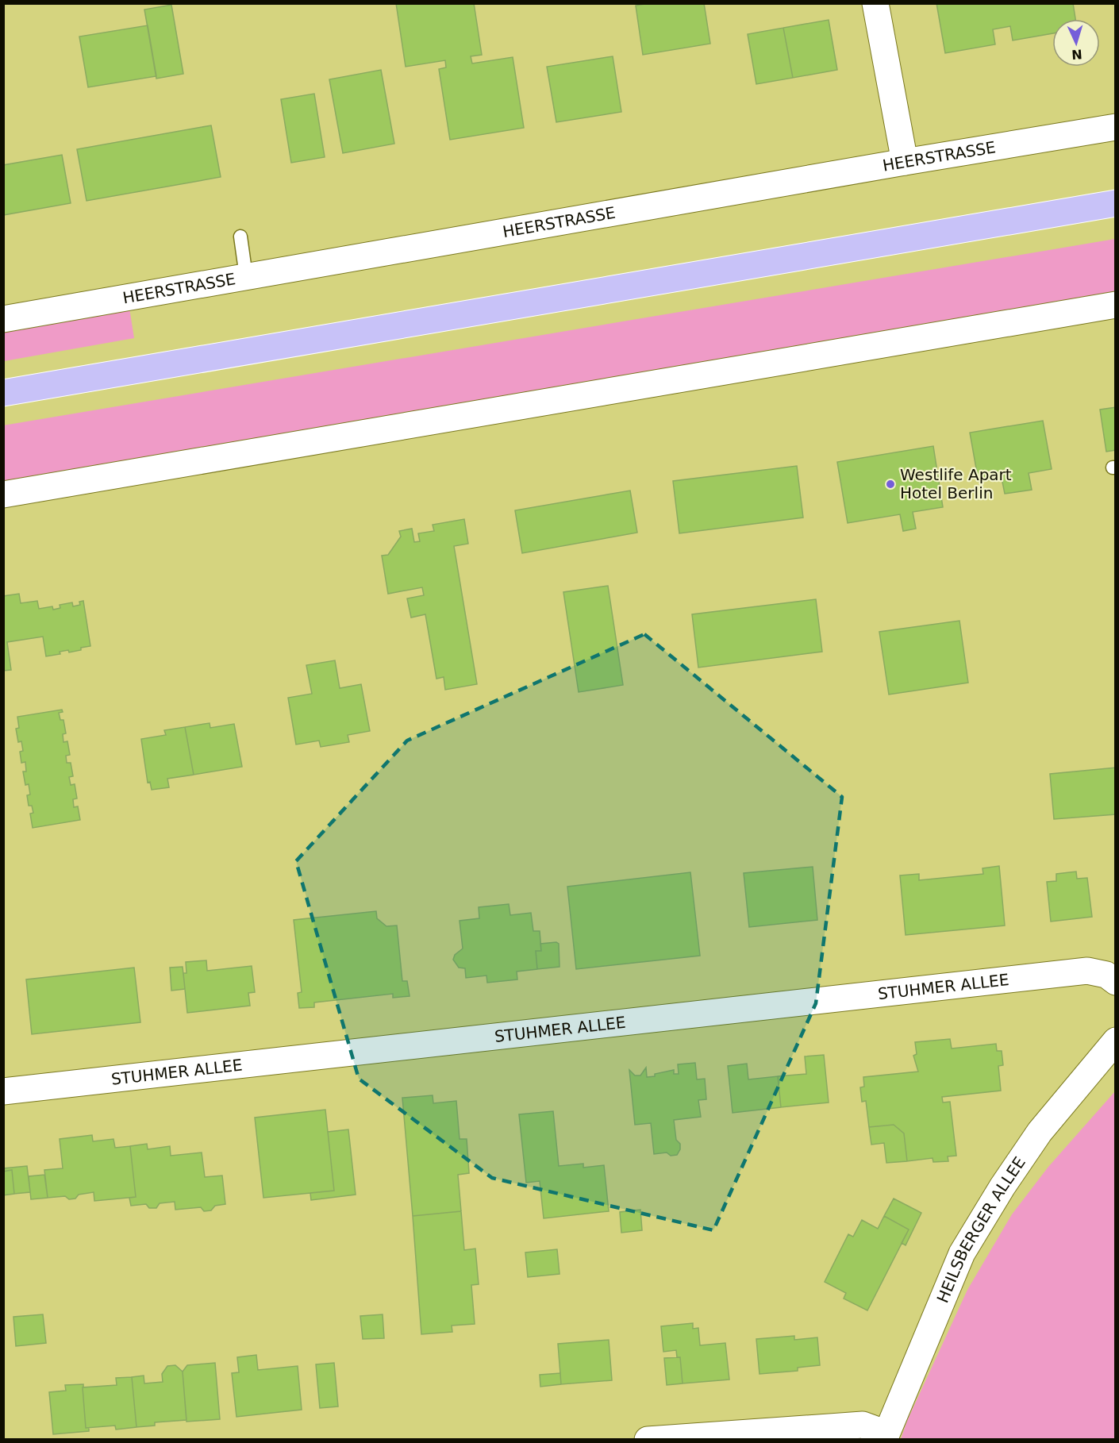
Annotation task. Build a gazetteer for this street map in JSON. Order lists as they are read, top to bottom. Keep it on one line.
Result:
{"streets":{"street":["HEERSTRASSE","STUHMER ALLEE","HEILSBERGER ALLEE"]},"places":["Westlife Apart Hotel Berlin"],"north":"bottom"}
